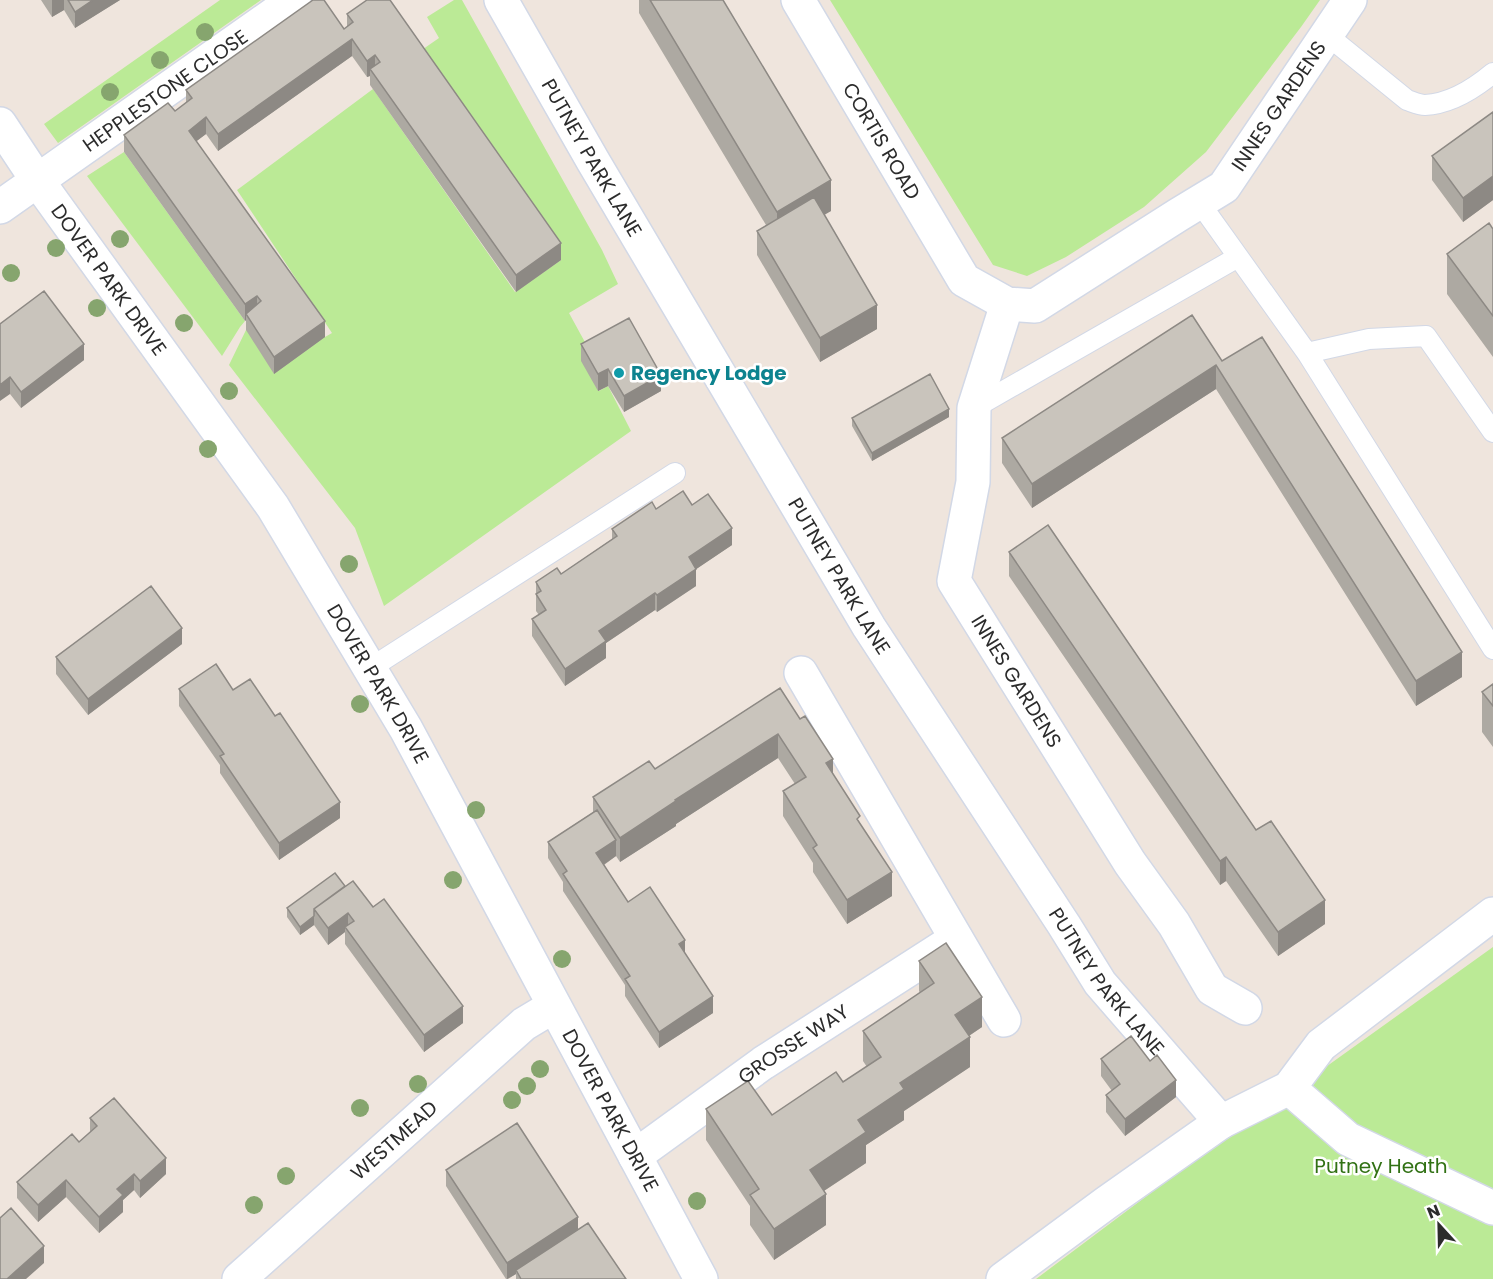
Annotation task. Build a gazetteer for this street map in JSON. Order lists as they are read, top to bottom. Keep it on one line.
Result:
{"streets":{"street":["HEPPLESTONE CLOSE","INNES GARDENS","CORTIS ROAD","PUTNEY PARK LANE","DOVER PARK DRIVE","GROSSE WAY","WESTMEAD"]},"crossings":[["HEPPLESTONE CLOSE","DOVER PARK DRIVE"],["INNES GARDENS","CORTIS ROAD"],["DOVER PARK DRIVE","GROSSE WAY"],["DOVER PARK DRIVE","WESTMEAD"]],"parks":["Putney Heath"],"places":["Regency Lodge"],"north":"top"}
